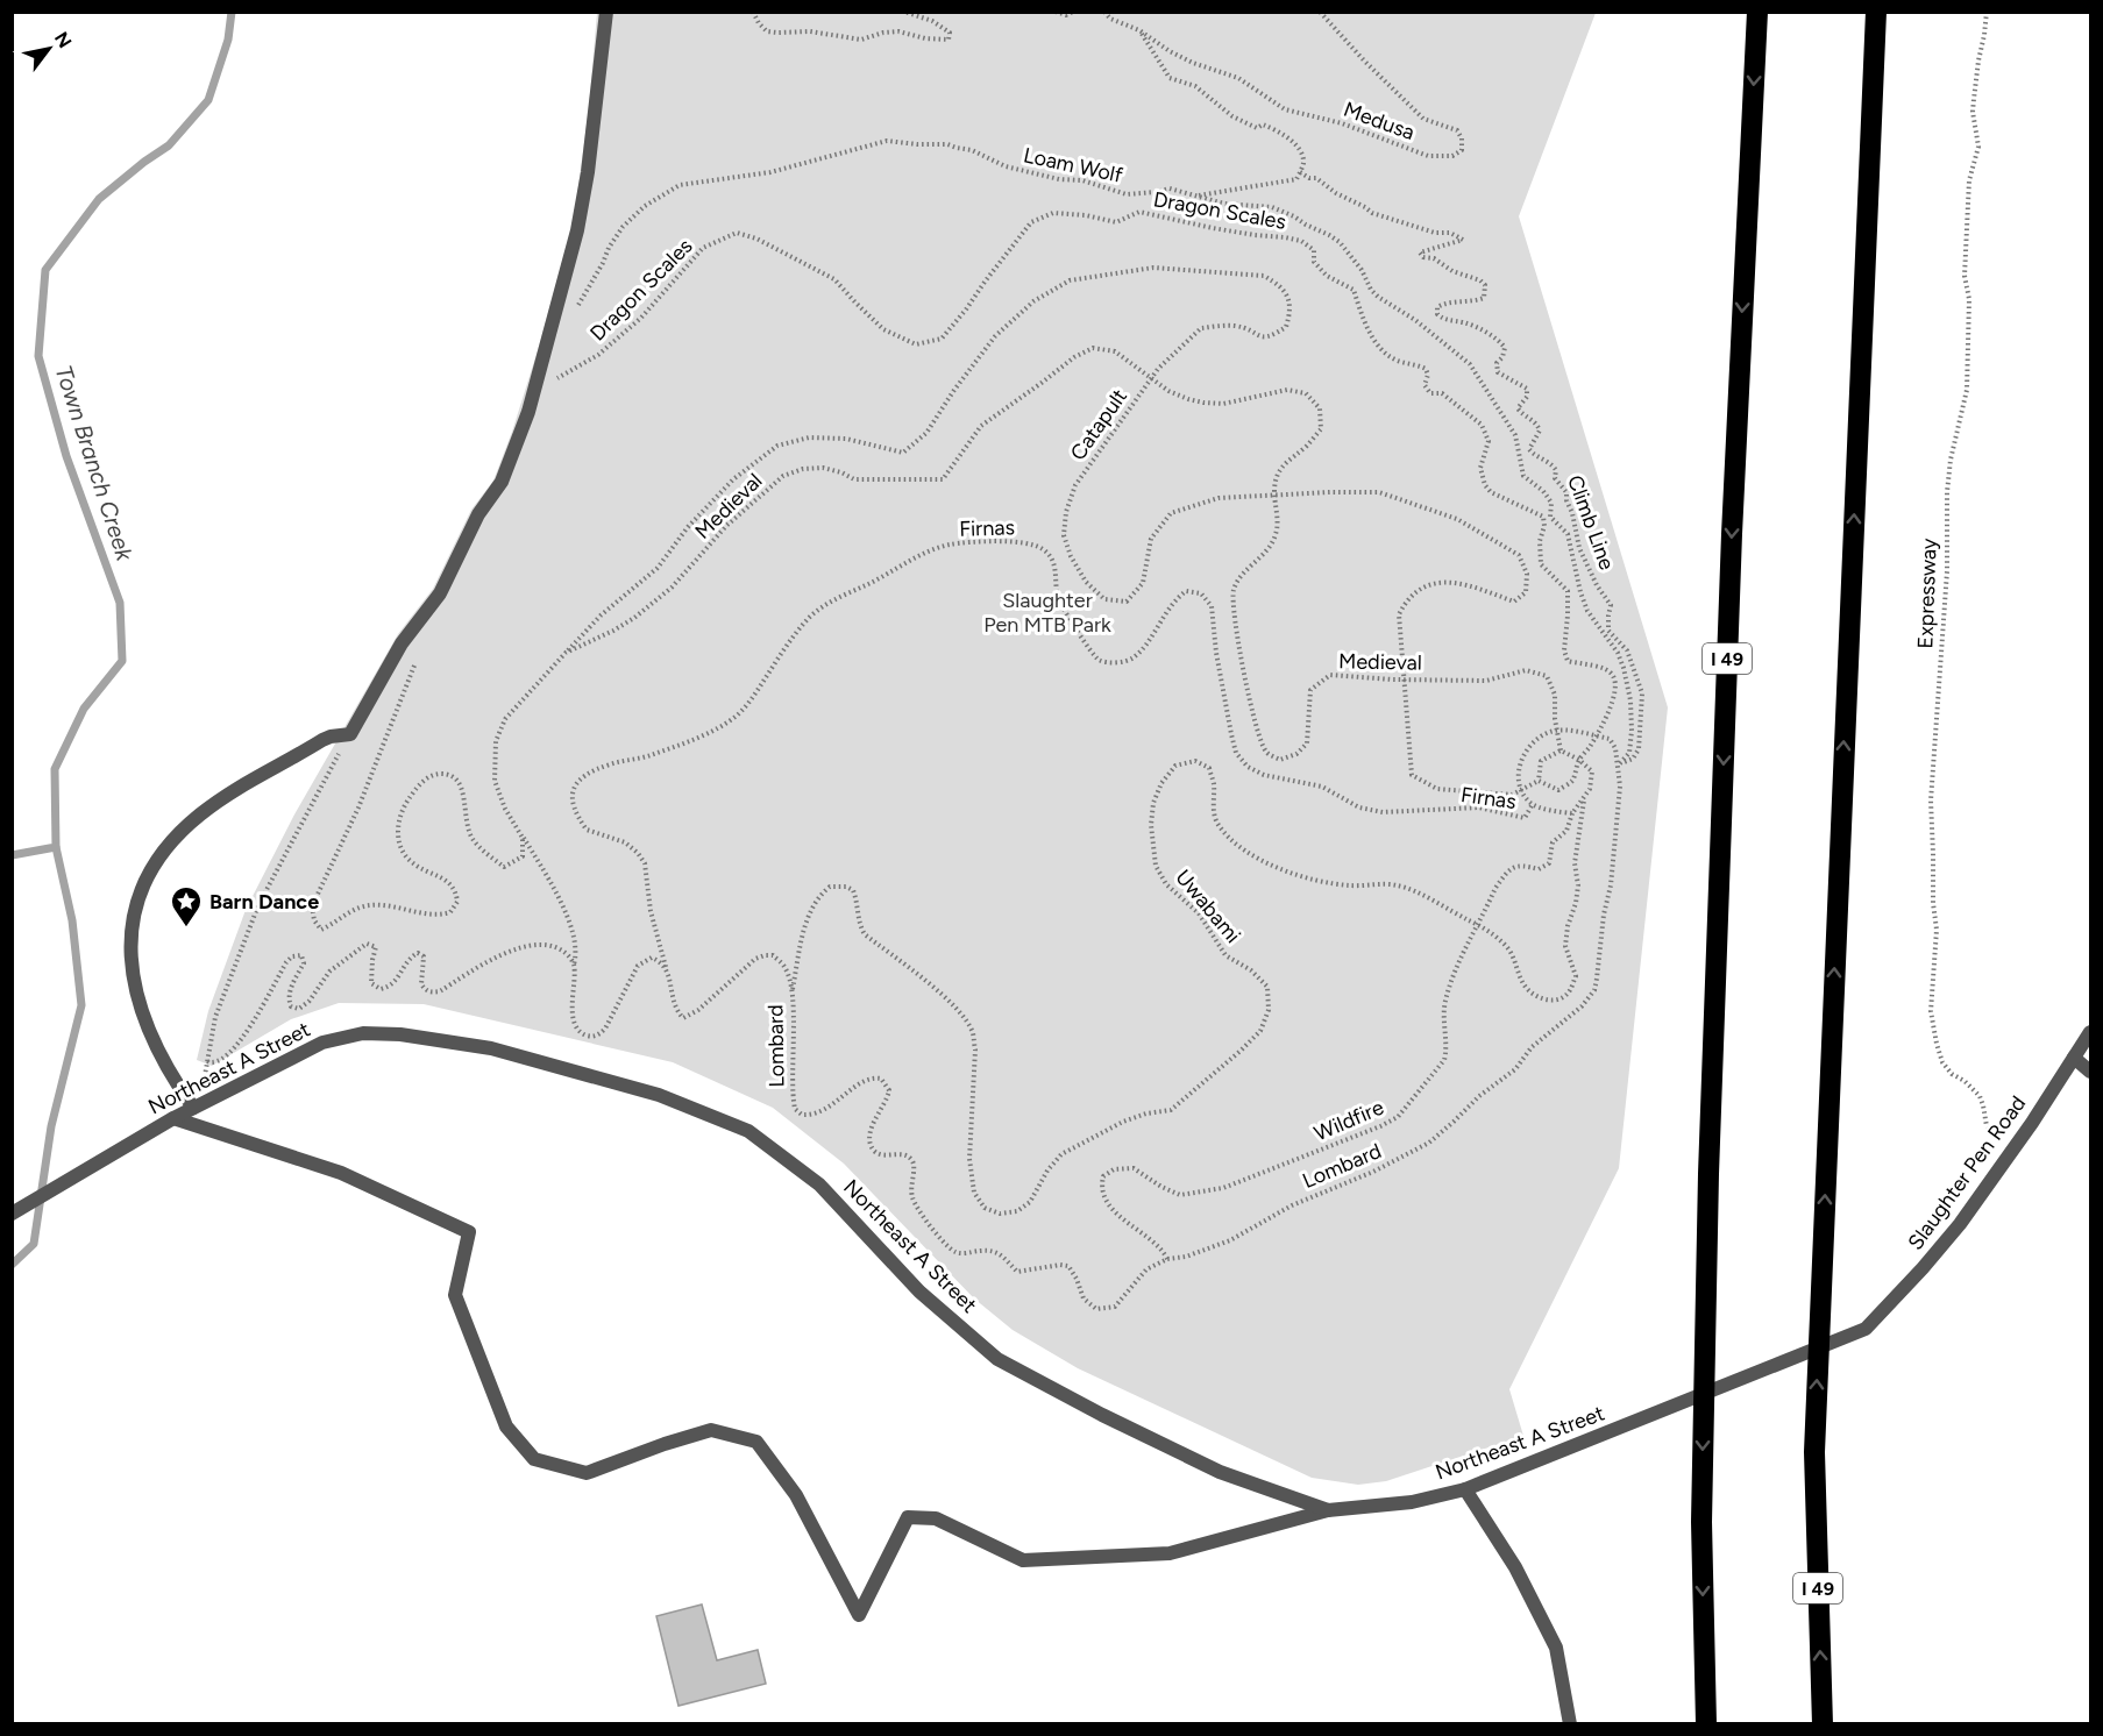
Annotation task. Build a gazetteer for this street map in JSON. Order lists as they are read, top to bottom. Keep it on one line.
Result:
{"streets":{"highway":["I 49"],"street":["Northeast A Street","Slaughter Pen Road"],"path":["Medusa","Loam Wolf","Dragon Scales","Catapult","Medieval","Climb Line","Firnas","Expressway","Uwabami","Lombard","Wildfire"]},"crossings":[["Loam Wolf","Climb Line"],["Loam Wolf","Lombard"],["Dragon Scales","Catapult"],["Dragon Scales","Medieval"],["Catapult","Medieval"],["Climb Line","Lombard"],["Firnas","Lombard"],["Expressway","Slaughter Pen Road"],["Uwabami","Lombard"],["Uwabami","Wildfire"],["Lombard","Wildfire"],["Northeast A Street","Slaughter Pen Road"]],"water":["Town Branch Creek"],"parks":["Slaughter Pen MTB Park"],"places":{"place":["Barn Dance"]},"north":"top right"}
